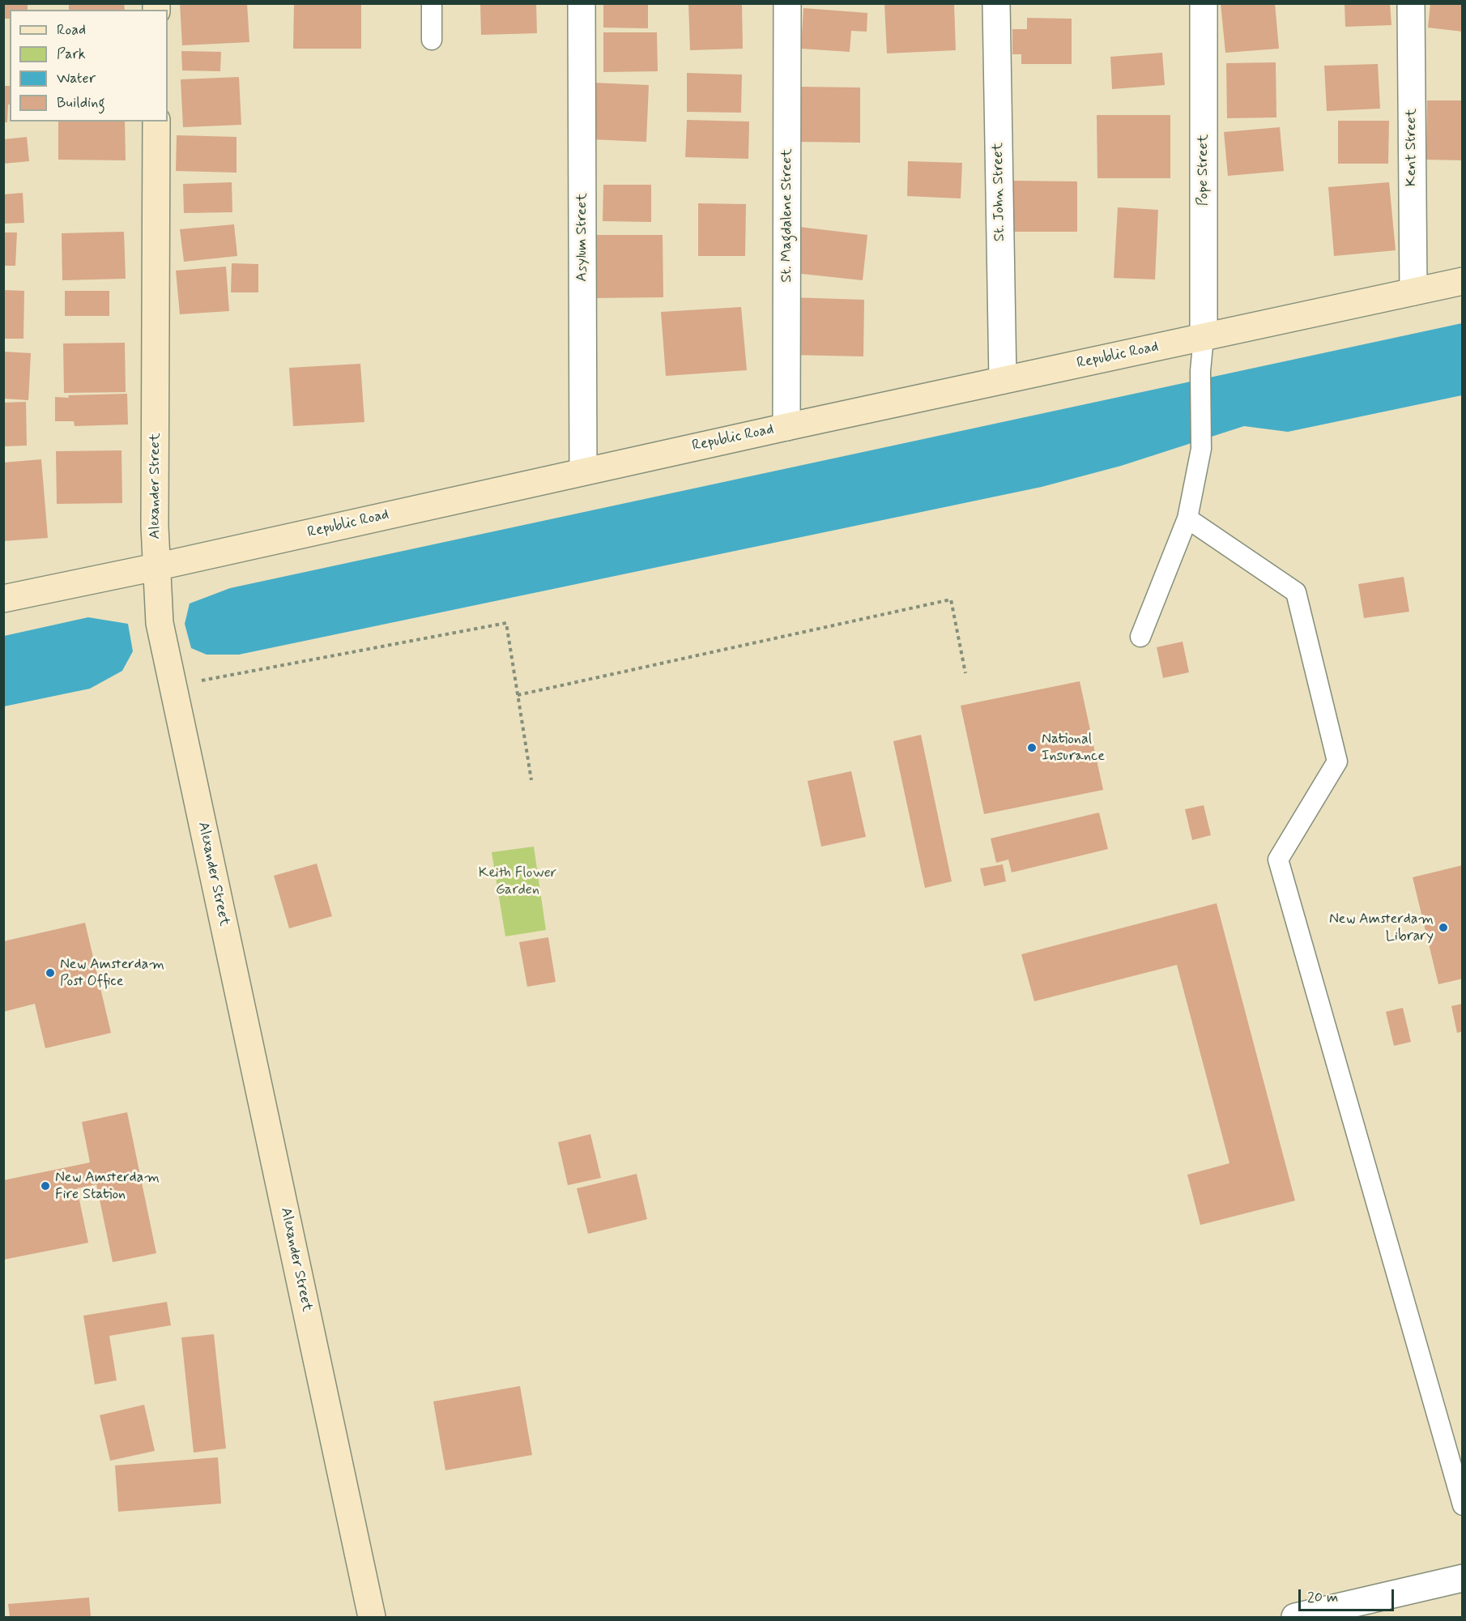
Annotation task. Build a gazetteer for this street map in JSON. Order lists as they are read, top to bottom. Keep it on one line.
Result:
{"streets":{"street":["Kent Street","Pope Street","St. John Street","St. Magdalene Street","Asylum Street","Republic Road","Alexander Street"]},"crossings":[["Kent Street","Republic Road"],["Pope Street","Republic Road"],["St. John Street","Republic Road"],["St. Magdalene Street","Republic Road"],["Asylum Street","Republic Road"],["Republic Road","Alexander Street"]],"parks":["Keith Flower Garden"],"places":["National Insurance","New Amsterdam Library","New Amsterdam Post Office","New Amsterdam Fire Station"],"legend":["Road","Park","Water","Building"],"scale_bar":"20 m"}
